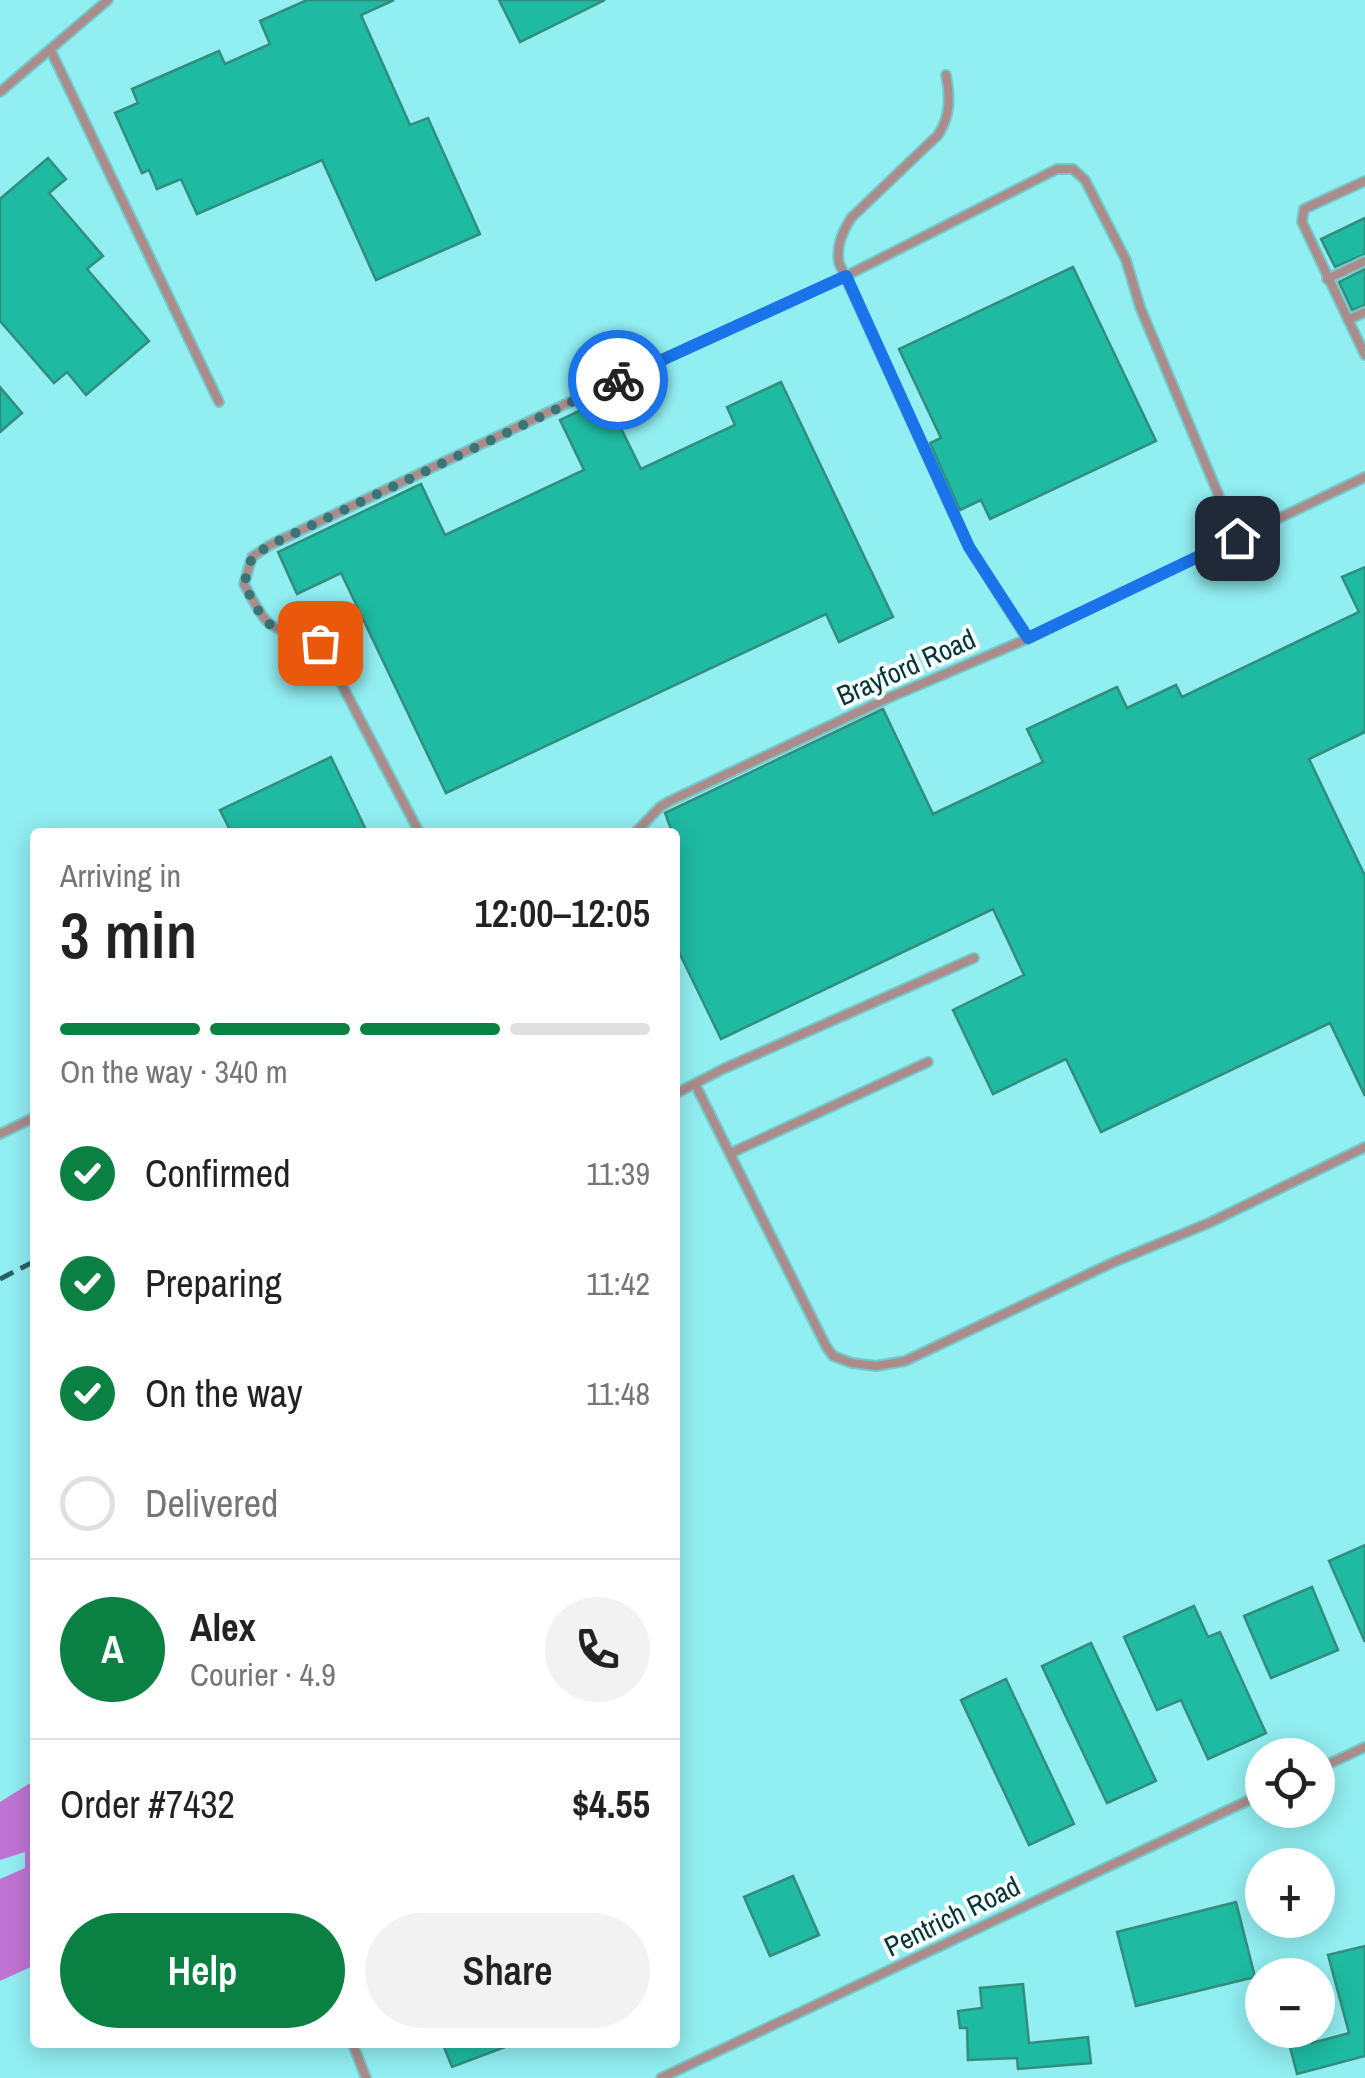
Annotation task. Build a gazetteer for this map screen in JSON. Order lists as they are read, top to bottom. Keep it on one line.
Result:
{"streets":{"lane":["Brayford Road","Pentrich Road"]},"page":{"heading":["3 min","Arriving in","12:00–12:05"],"panel":["Alex","Courier · 4.9","Order #7432","$4.55"],"bar":"On the way · 340 m","list":[["Confirmed","11:39"],["Preparing","11:42"],["On the way","11:48"],"Delivered"],"round":"A","map_buttons":["+","−"],"buttons":["Help","Share"]}}
